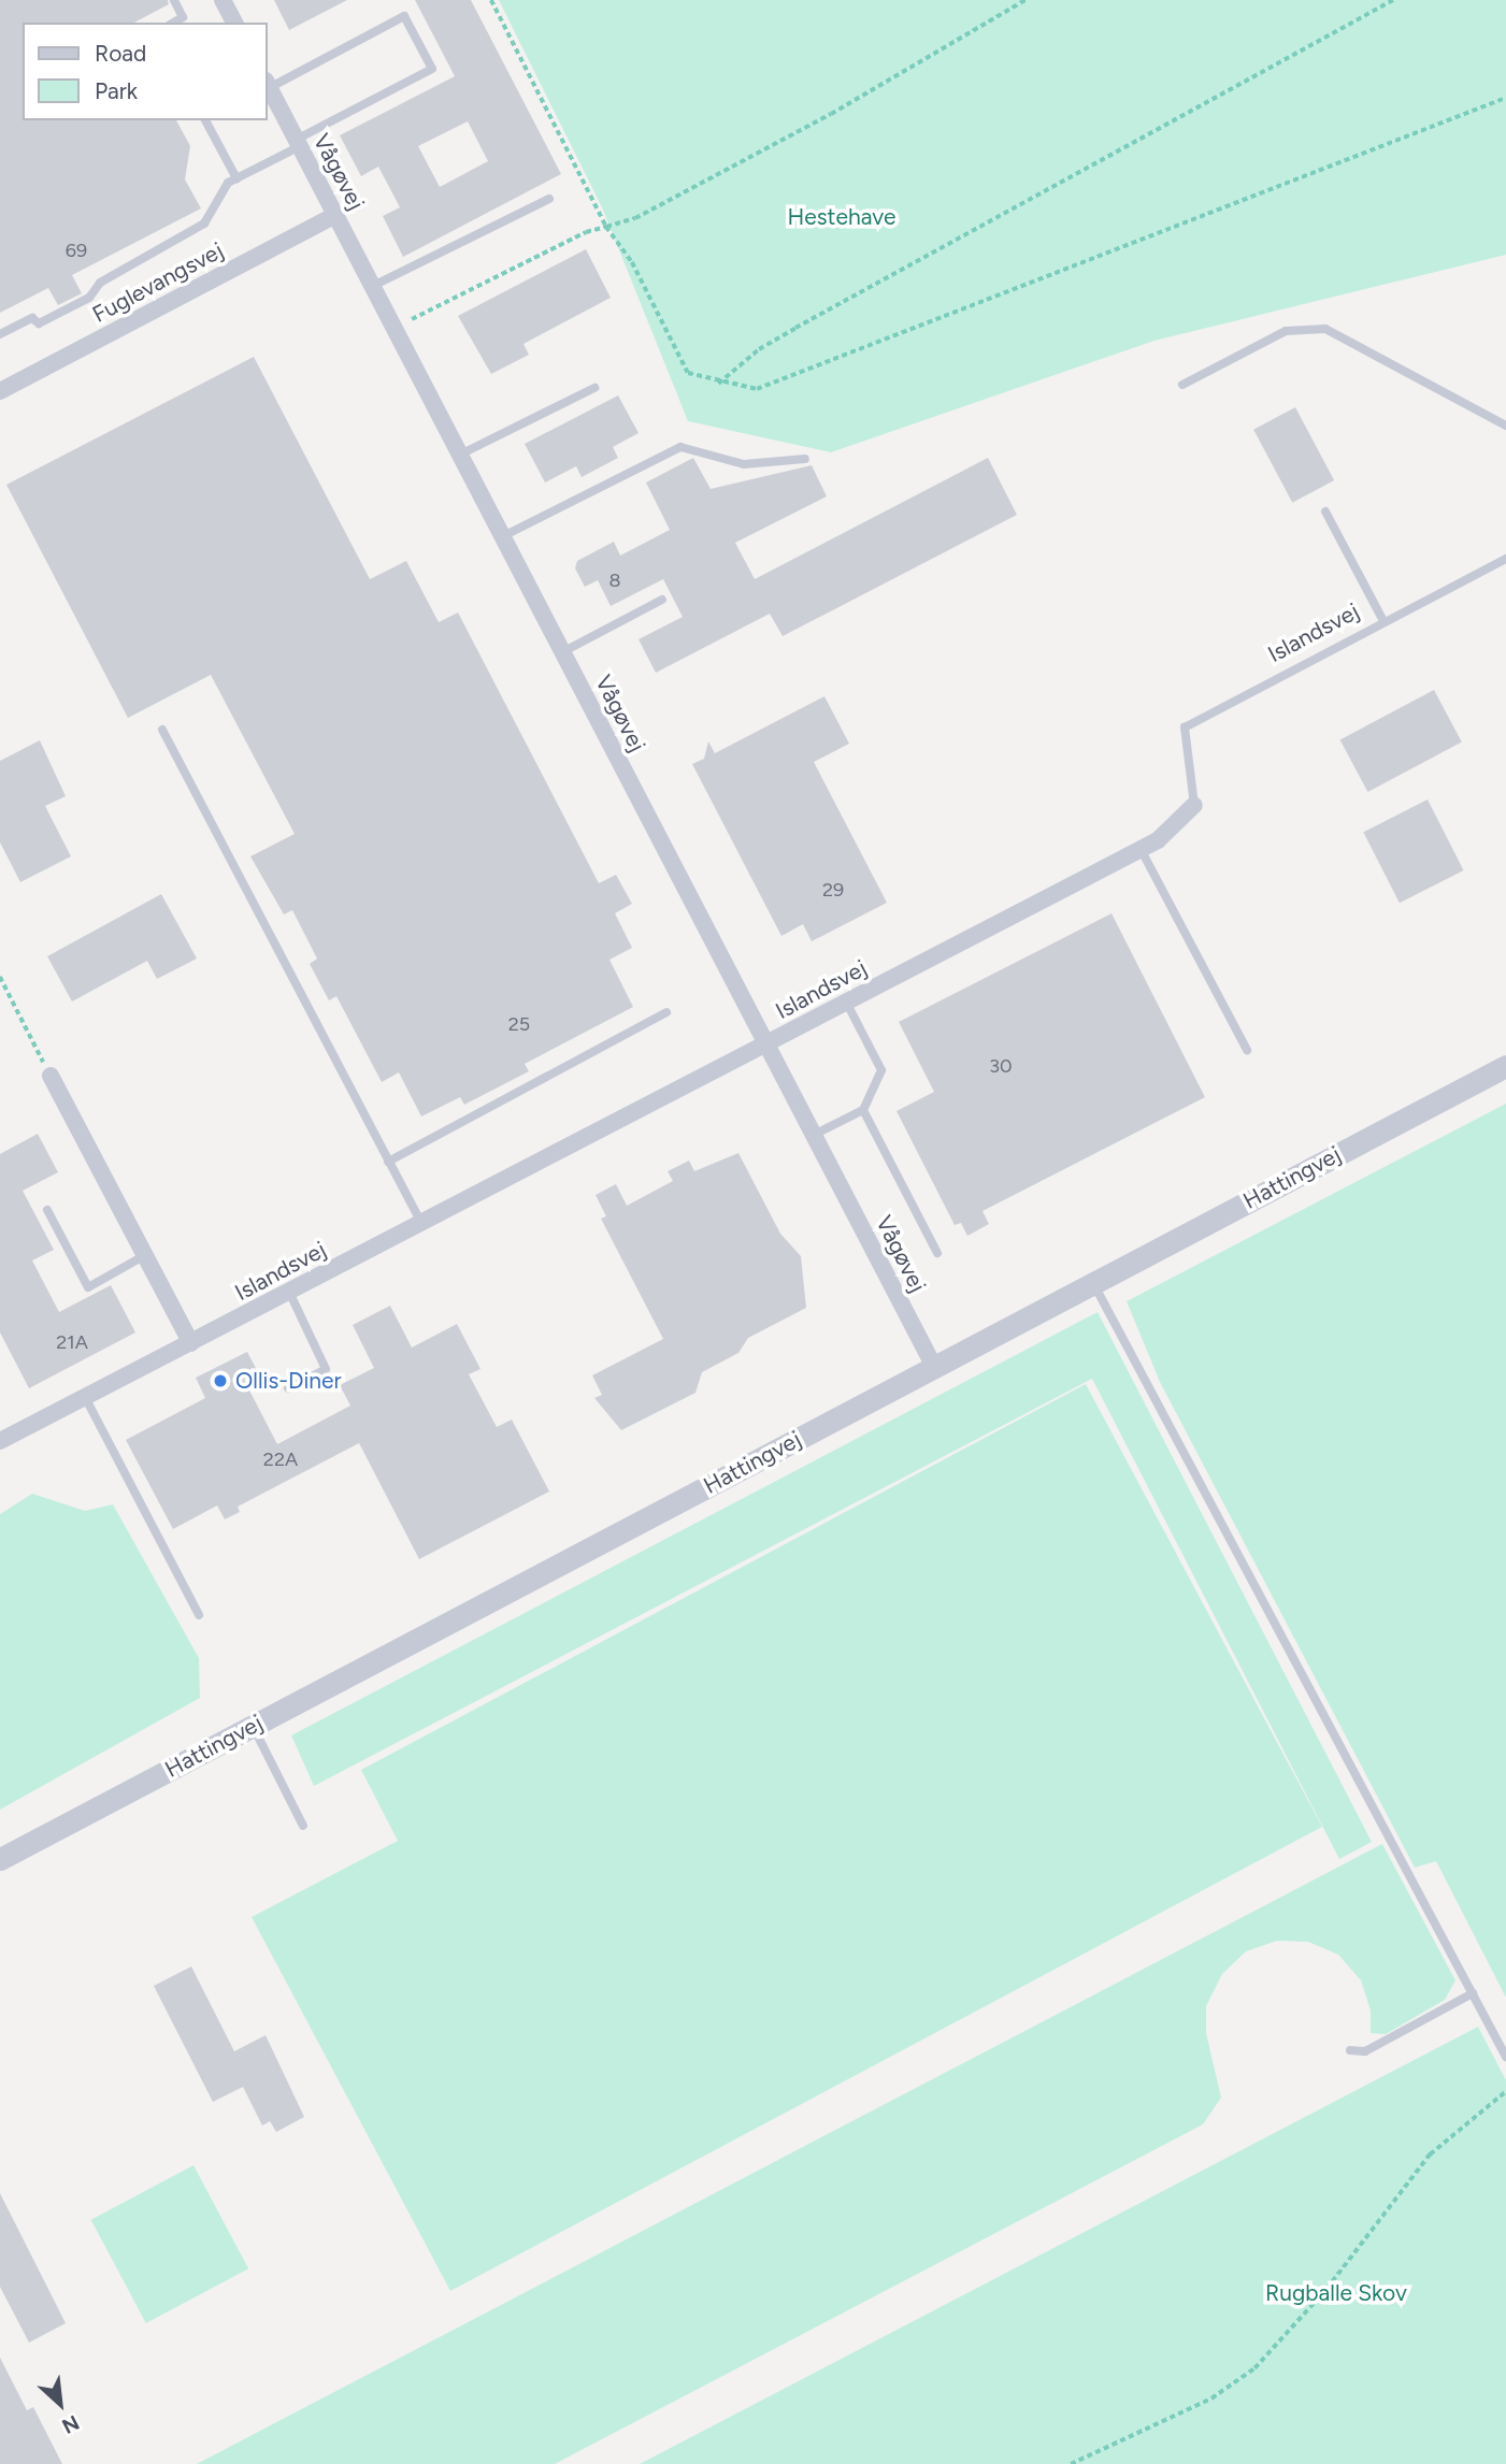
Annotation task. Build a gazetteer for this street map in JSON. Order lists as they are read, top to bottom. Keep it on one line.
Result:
{"streets":{"street":["Vågøvej","Fuglevangsvej","Islandsvej","Hattingvej"]},"crossings":[["Vågøvej","Fuglevangsvej"],["Vågøvej","Islandsvej"],["Vågøvej","Hattingvej"]],"parks":["Hestehave","Rugballe Skov"],"places":["Ollis-Diner"],"house_numbers":["69","8","29","25","30","21A","22A"],"legend":["Road","Park"],"north":"bottom right"}
